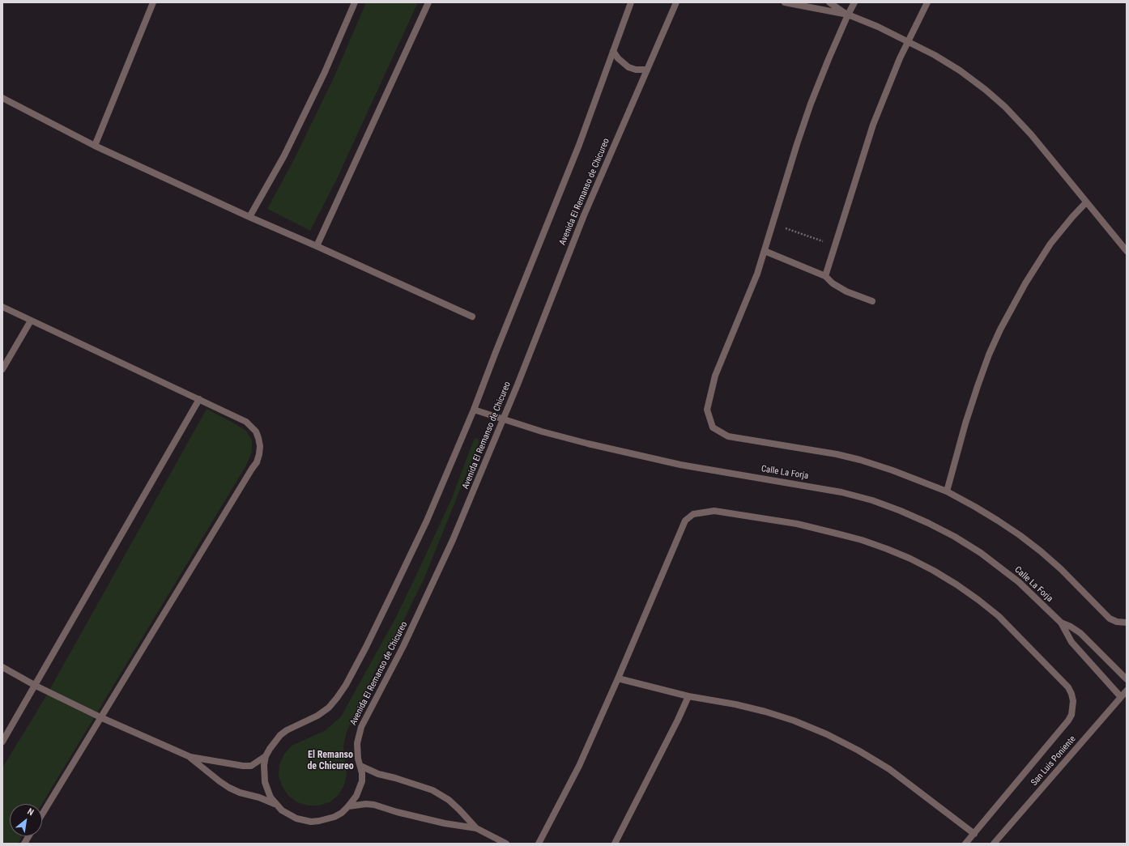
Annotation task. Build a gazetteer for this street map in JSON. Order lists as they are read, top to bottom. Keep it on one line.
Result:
{"streets":{"street":["Avenida El Remanso de Chicureo","Calle La Forja","San Luis Poniente"]},"crossings":[["Avenida El Remanso de Chicureo","Calle La Forja"],["Calle La Forja","San Luis Poniente"]],"districts":["El Remanso de Chicureo"],"north":"top right"}
